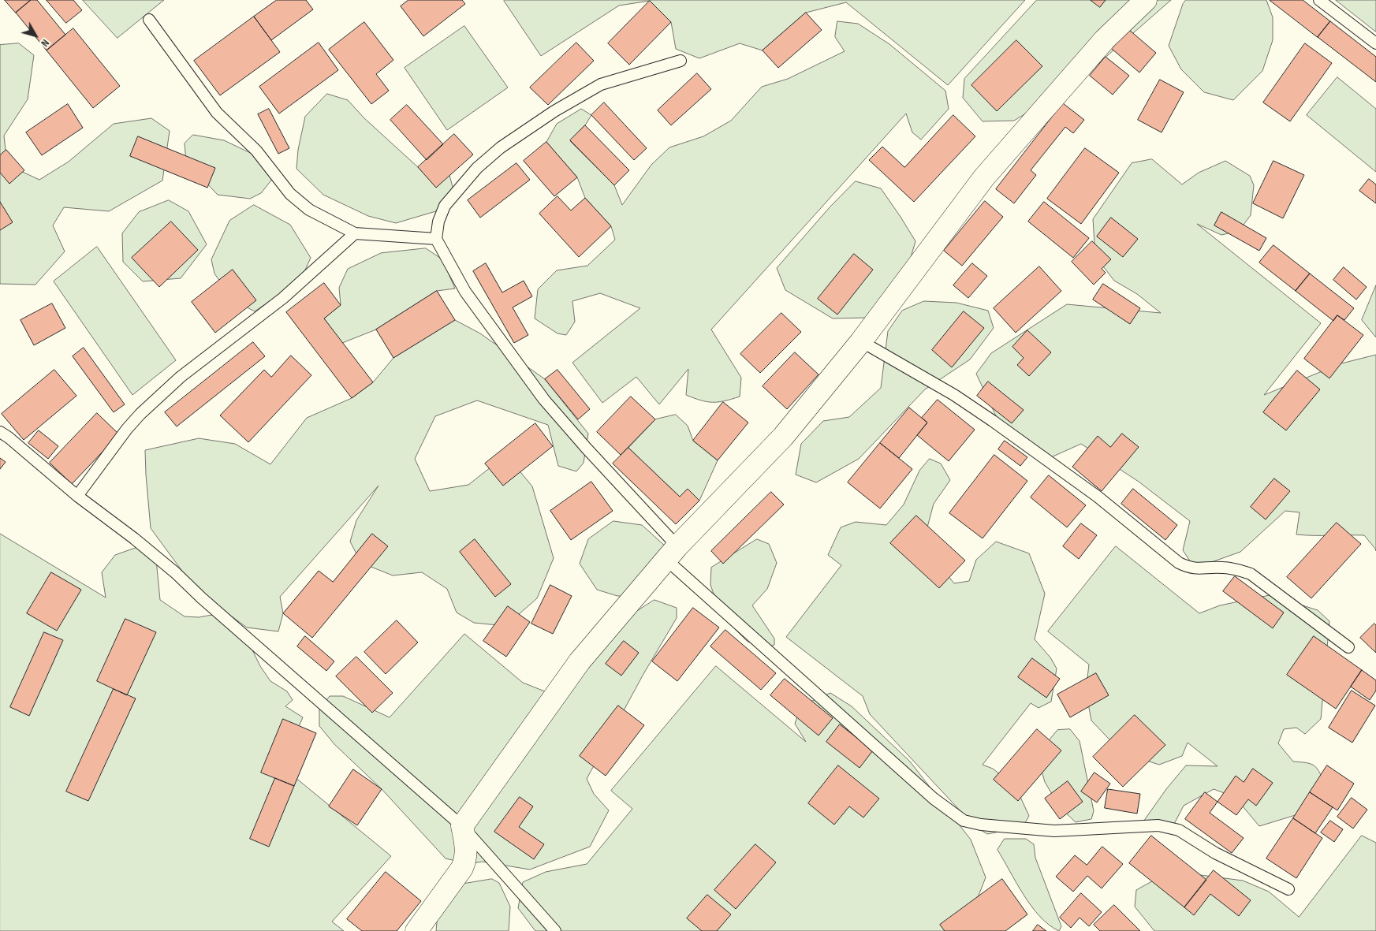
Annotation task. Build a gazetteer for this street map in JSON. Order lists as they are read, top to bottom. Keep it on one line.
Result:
{"north":"bottom right"}
